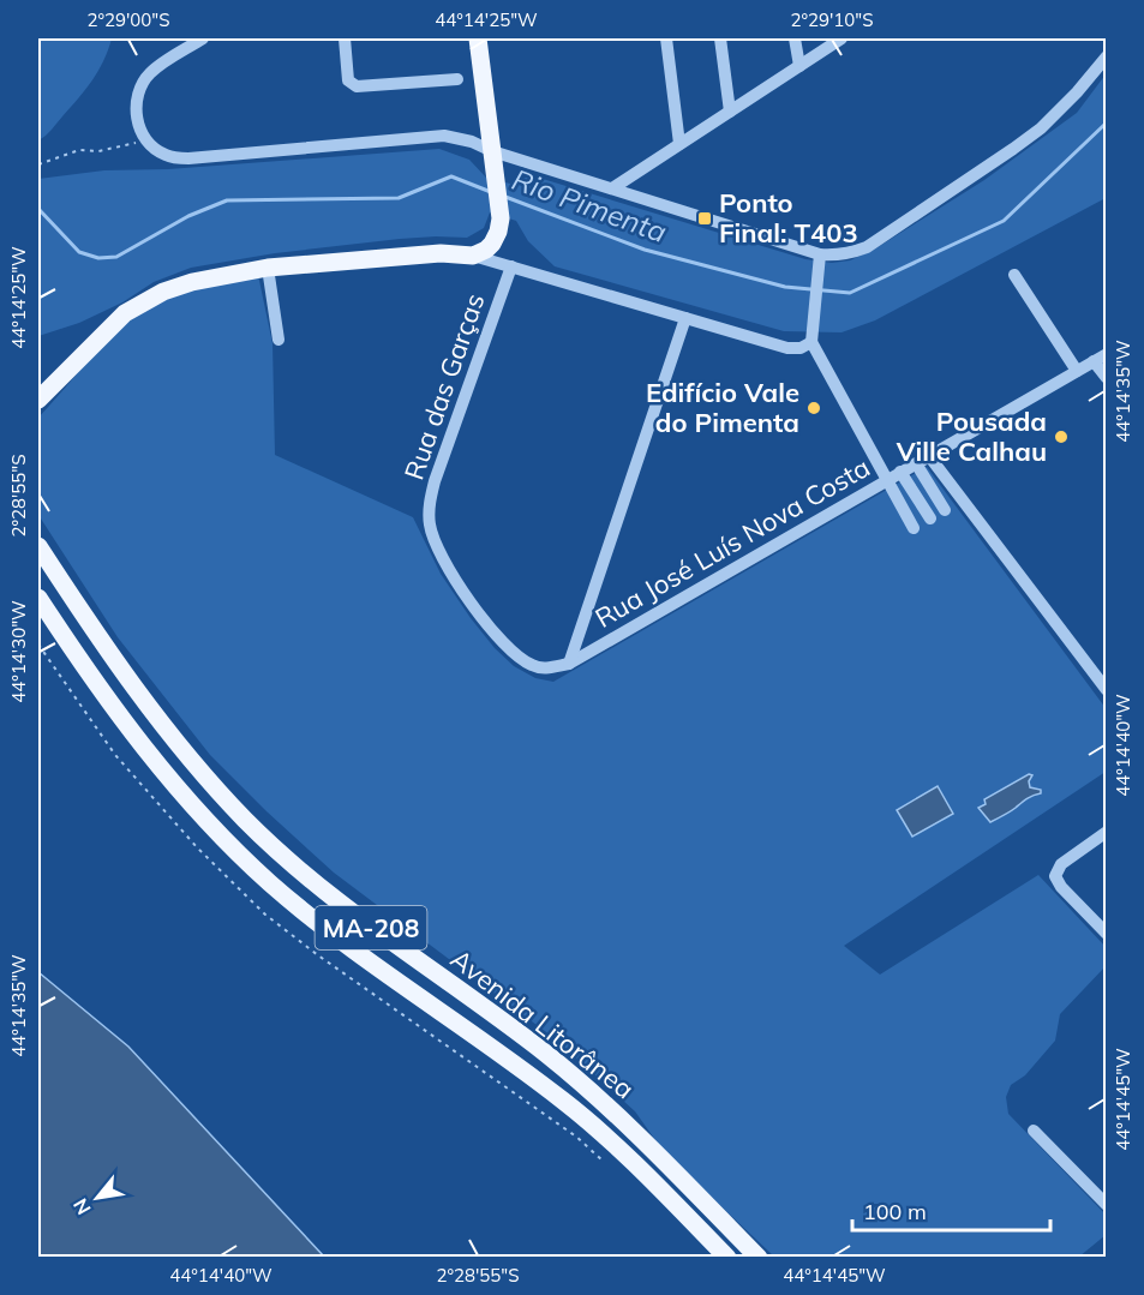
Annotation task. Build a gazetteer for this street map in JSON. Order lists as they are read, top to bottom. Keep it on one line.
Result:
{"streets":{"main road":["MA-208","Avenida Litorânea"],"street":["Rua das Garças","Rua José Luís Nova Costa"]},"crossings":[["Rua das Garças","Rua José Luís Nova Costa"]],"water":["Rio Pimenta"],"places":{"transit":["Ponto Final: T403"],"other":["Edifício Vale do Pimenta","Pousada Ville Calhau"]},"scale_bar":"100 m","north":"bottom left","coordinates":["2°29'00\"S","44°14'25\"W","2°29'10\"S","44°14'35\"W","2°28'55\"S","44°14'30\"W","44°14'40\"W","44°14'45\"W"]}
